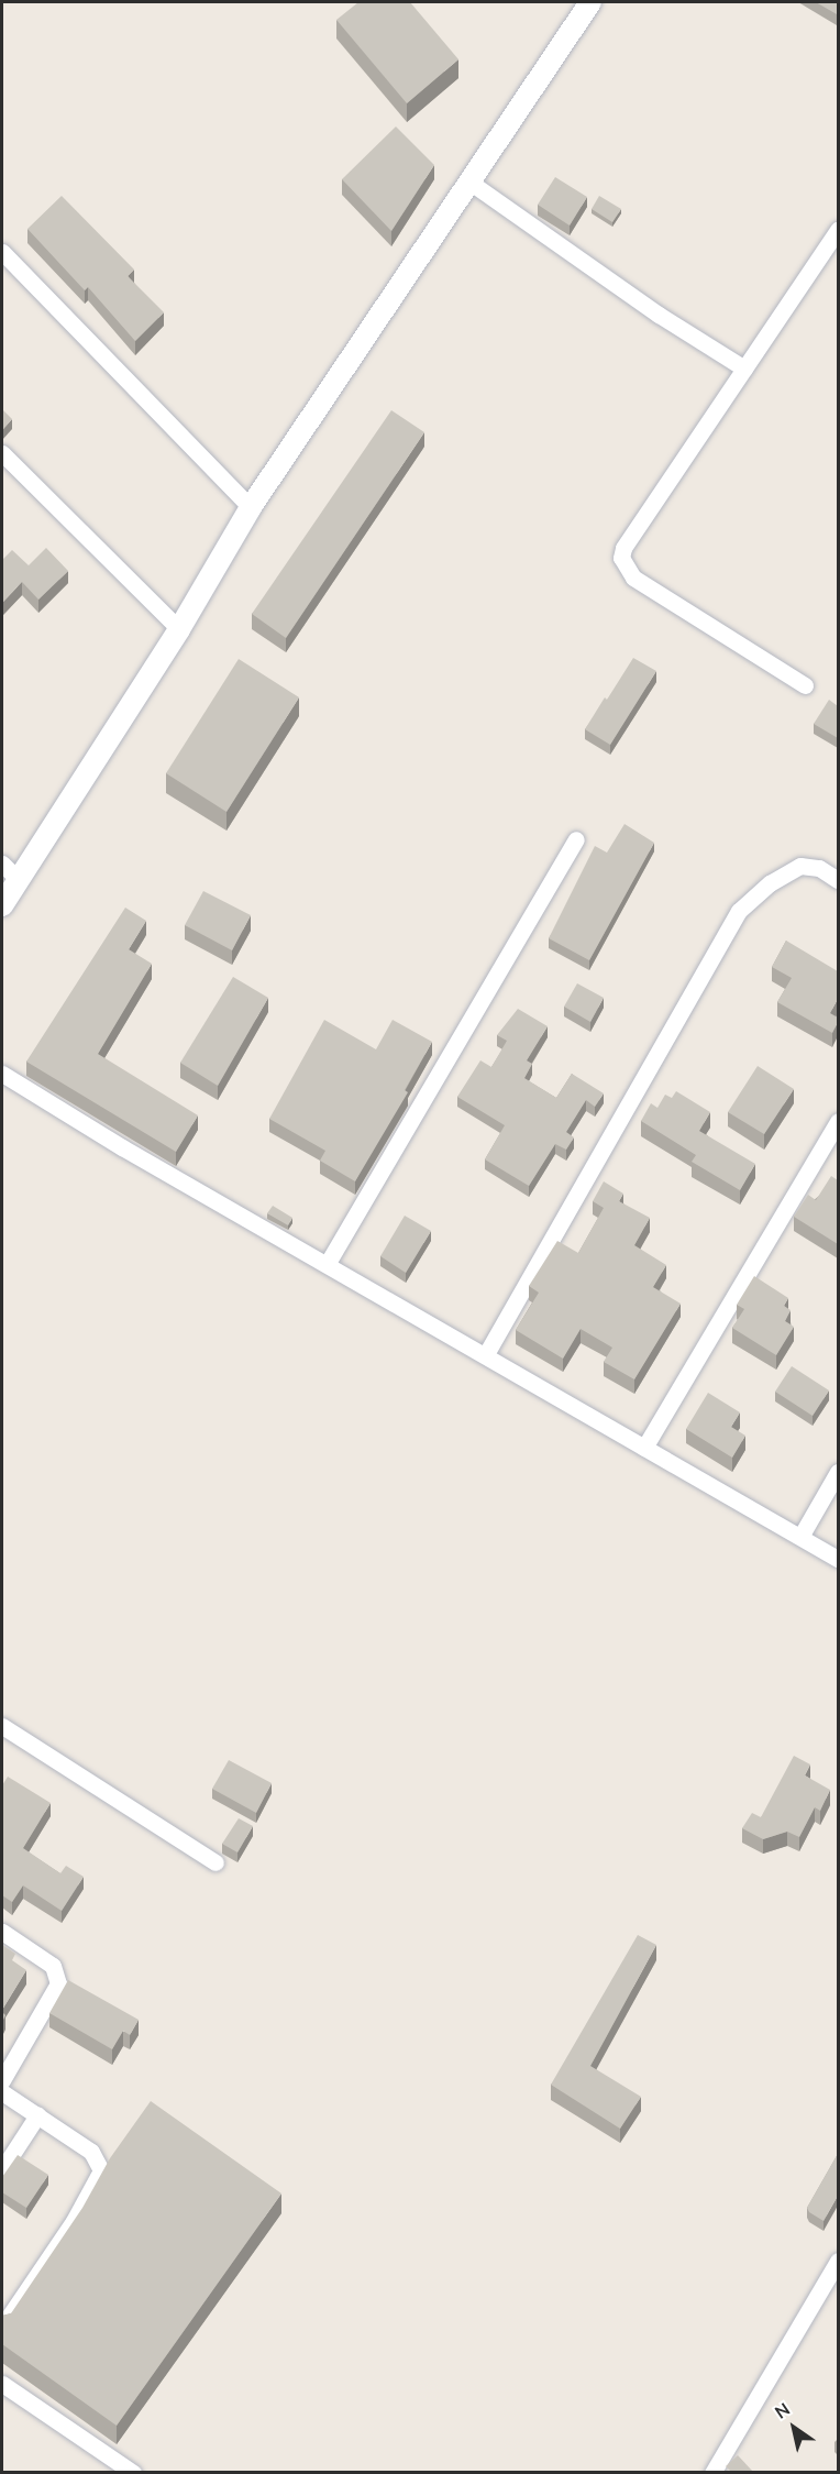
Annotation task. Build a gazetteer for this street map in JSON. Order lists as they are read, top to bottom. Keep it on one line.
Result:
{"north":"top left"}
